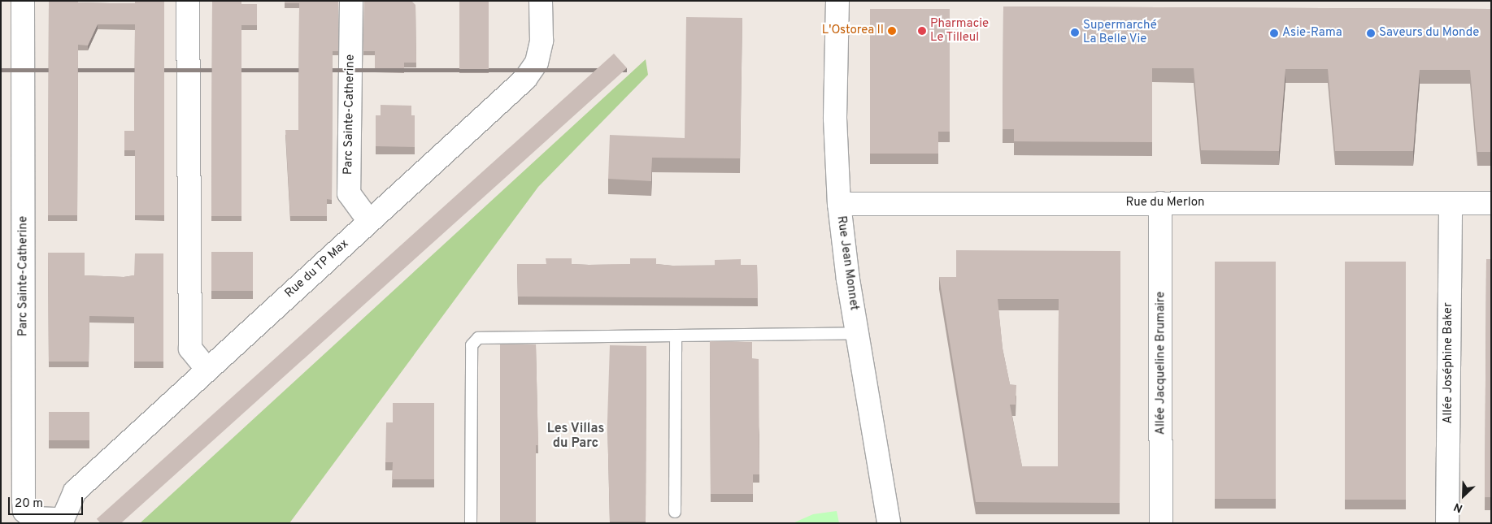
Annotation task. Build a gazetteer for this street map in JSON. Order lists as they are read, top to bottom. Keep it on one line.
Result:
{"streets":{"street":["Parc Sainte-Catherine","Rue du Merlon","Rue Jean Monnet","Rue du TP Max","Allée Jacqueline Brumaire","Allée Joséphine Baker"]},"crossings":[["Parc Sainte-Catherine","Rue du TP Max"],["Rue du Merlon","Rue Jean Monnet"],["Rue du Merlon","Allée Jacqueline Brumaire"],["Rue du Merlon","Allée Joséphine Baker"]],"districts":["Les Villas du Parc"],"places":["L'Ostorea II","Pharmacie Le Tilleul","Supermarché La Belle Vie","Asie-Rama","Saveurs du Monde"],"scale_bar":"20 m","north":"bottom left"}
